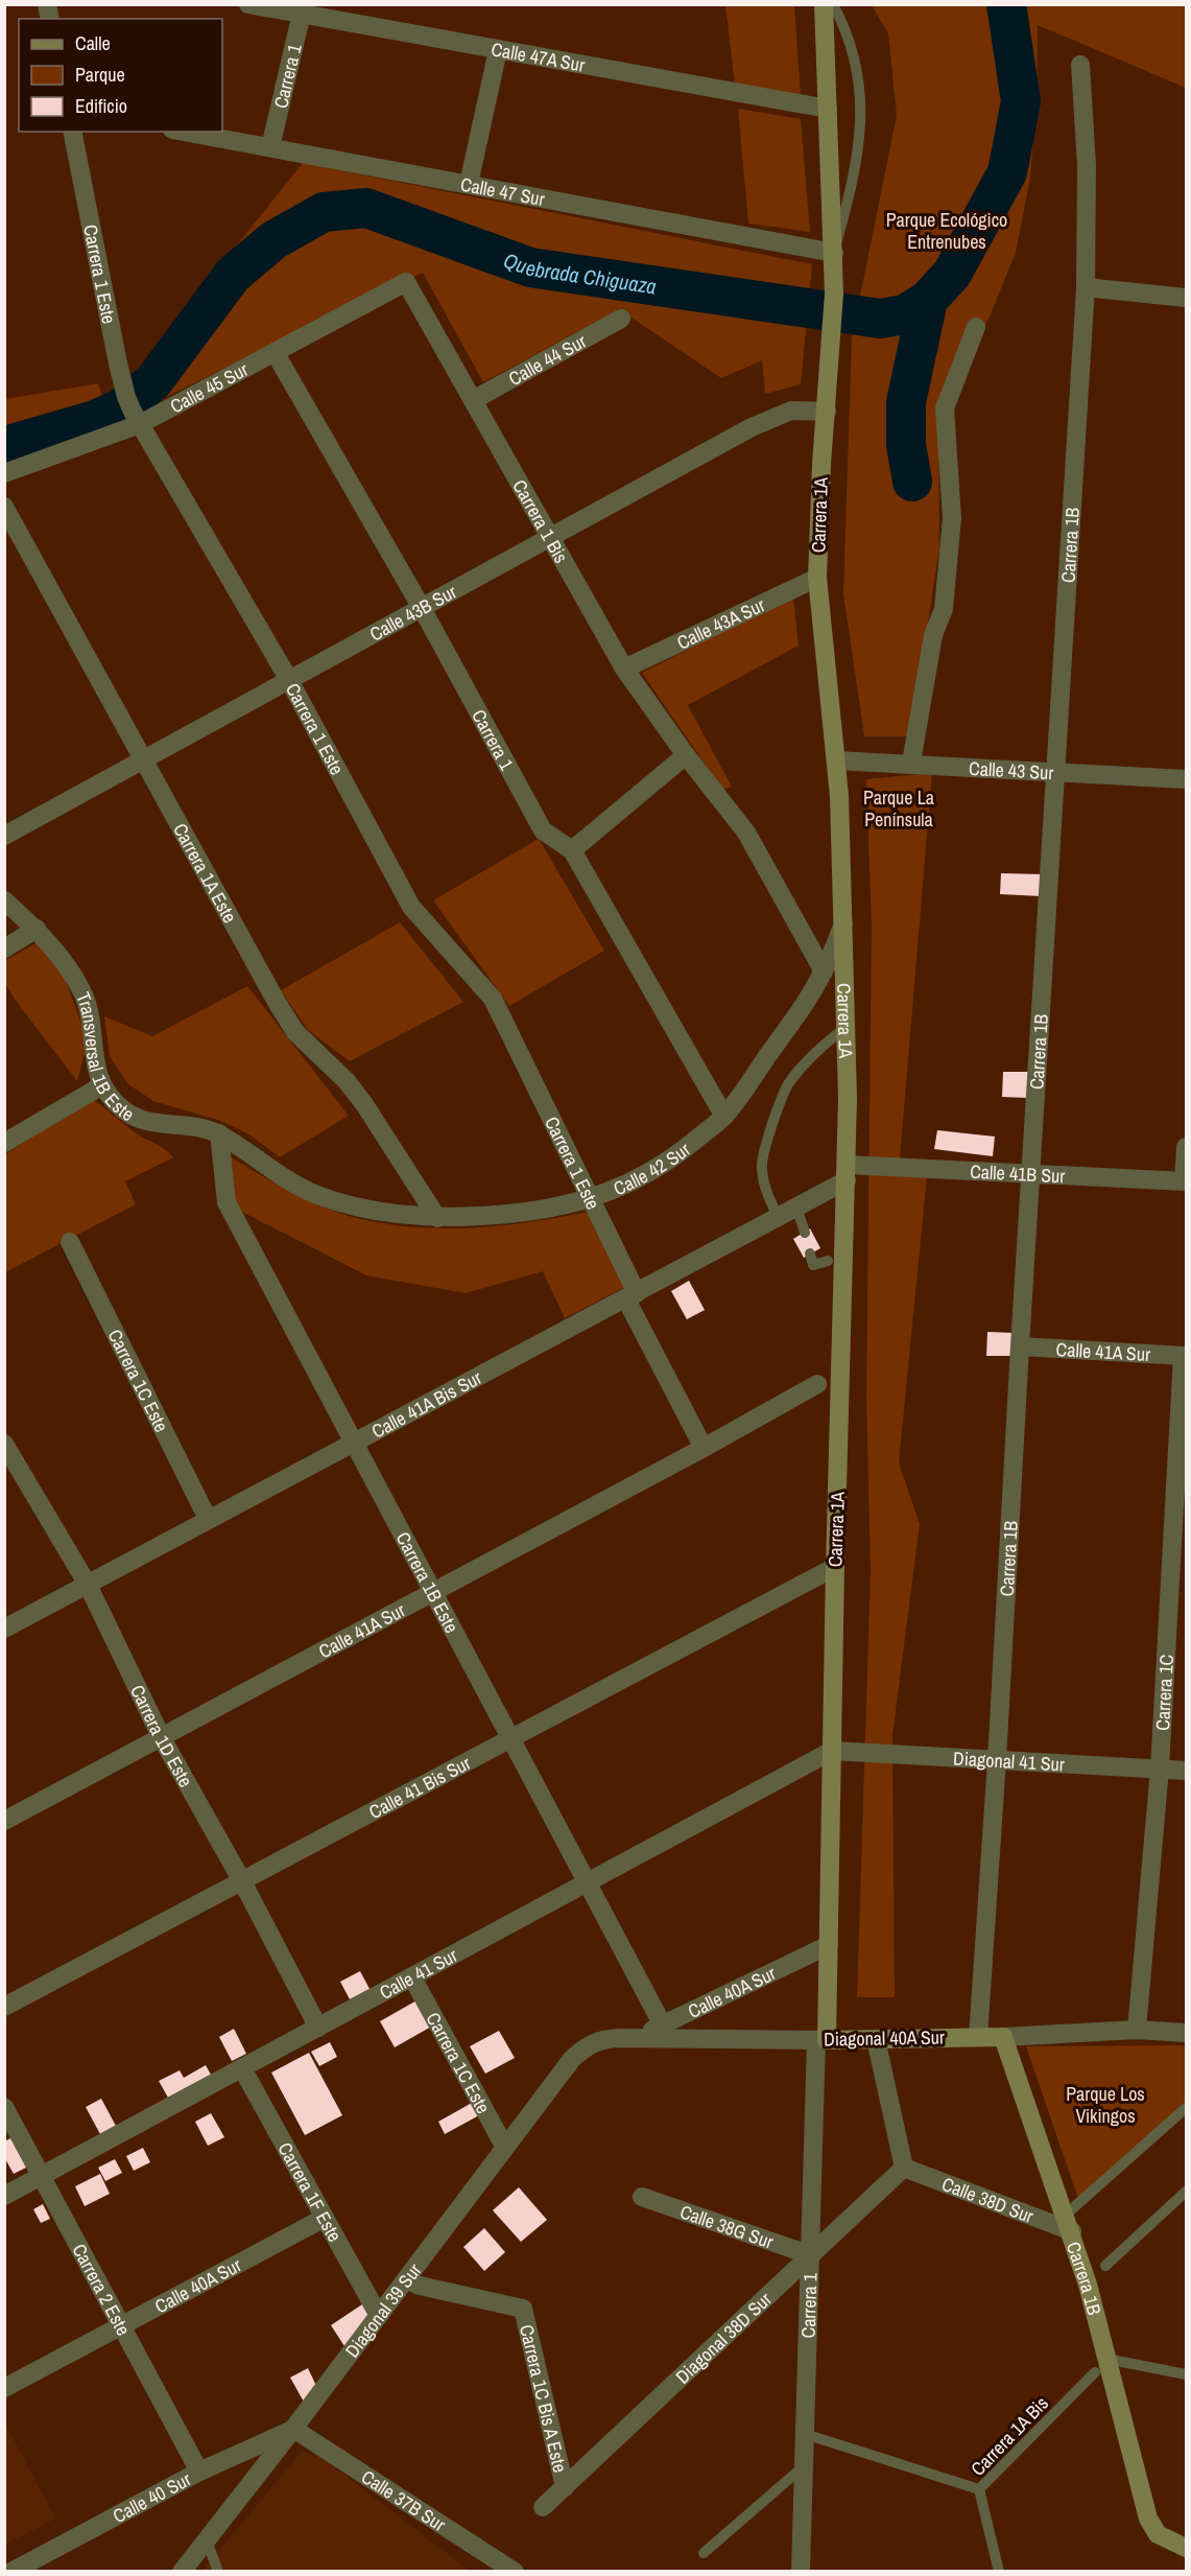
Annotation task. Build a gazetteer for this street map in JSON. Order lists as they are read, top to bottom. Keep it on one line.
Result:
{"streets":{"main road":["Carrera 1A","Carrera 1B","Diagonal 40A Sur"],"street":["Calle 47A Sur","Carrera 1","Calle 47 Sur","Carrera 1 Este","Calle 44 Sur","Calle 45 Sur","Carrera 1 Bis","Calle 43B Sur","Calle 43A Sur","Calle 43 Sur","Carrera 1A Este","Transversal 1B Este","Calle 42 Sur","Calle 41B Sur","Calle 41A Sur","Carrera 1C Este","Calle 41A Bis Sur","Carrera 1B Este","Carrera 1C","Carrera 1D Este","Diagonal 41 Sur","Calle 41 Bis Sur","Calle 41 Sur","Calle 40A Sur","Carrera 1F Este","Calle 38D Sur","Calle 38G Sur","Carrera 2 Este","Diagonal 39 Sur","Diagonal 38D Sur","Carrera 1C Bis A Este","Calle 40 Sur","Calle 37B Sur"],"lane":["Carrera 1A Bis"]},"crossings":[["Calle 47A Sur","Carrera 1"],["Calle 47A Sur","Carrera 1A"],["Carrera 1","Calle 47 Sur"],["Carrera 1","Calle 45 Sur"],["Carrera 1","Carrera 1A"],["Carrera 1","Calle 43B Sur"],["Carrera 1","Calle 42 Sur"],["Carrera 1","Diagonal 40A Sur"],["Carrera 1","Calle 38G Sur"],["Carrera 1","Diagonal 38D Sur"],["Calle 47 Sur","Carrera 1A"],["Carrera 1 Este","Calle 45 Sur"],["Carrera 1 Este","Calle 43B Sur"],["Carrera 1 Este","Calle 42 Sur"],["Carrera 1 Este","Calle 41A Sur"],["Carrera 1 Este","Calle 41A Bis Sur"],["Calle 44 Sur","Carrera 1 Bis"],["Calle 45 Sur","Carrera 1 Bis"],["Carrera 1A","Calle 43B Sur"],["Carrera 1A","Calle 43A Sur"],["Carrera 1A","Calle 43 Sur"],["Carrera 1A","Calle 42 Sur"],["Carrera 1A","Calle 41B Sur"],["Carrera 1A","Calle 41A Bis Sur"],["Carrera 1A","Diagonal 41 Sur"],["Carrera 1A","Calle 41 Bis Sur"],["Carrera 1A","Calle 41 Sur"],["Carrera 1A","Calle 40A Sur"],["Carrera 1A","Diagonal 40A Sur"],["Carrera 1 Bis","Calle 43B Sur"],["Carrera 1 Bis","Calle 43A Sur"],["Carrera 1B","Calle 43 Sur"],["Carrera 1B","Calle 41B Sur"],["Carrera 1B","Calle 41A Sur"],["Carrera 1B","Diagonal 41 Sur"],["Carrera 1B","Diagonal 40A Sur"],["Carrera 1B","Calle 38D Sur"],["Carrera 1B","Carrera 1A Bis"],["Calle 43B Sur","Carrera 1A Este"],["Carrera 1A Este","Calle 42 Sur"],["Transversal 1B Este","Calle 42 Sur"],["Transversal 1B Este","Carrera 1B Este"],["Calle 41B Sur","Calle 41A Bis Sur"],["Calle 41A Sur","Carrera 1B Este"],["Calle 41A Sur","Carrera 1C"],["Calle 41A Sur","Carrera 1D Este"],["Carrera 1C Este","Calle 41A Bis Sur"],["Carrera 1C Este","Calle 41 Sur"],["Carrera 1C Este","Diagonal 39 Sur"],["Calle 41A Bis Sur","Carrera 1B Este"],["Calle 41A Bis Sur","Carrera 1D Este"],["Carrera 1B Este","Calle 41 Bis Sur"],["Carrera 1B Este","Calle 41 Sur"],["Carrera 1B Este","Calle 40A Sur"],["Carrera 1C","Diagonal 41 Sur"],["Carrera 1C","Diagonal 40A Sur"],["Carrera 1D Este","Calle 41 Bis Sur"],["Carrera 1D Este","Calle 41 Sur"],["Diagonal 41 Sur","Calle 41 Sur"],["Calle 41 Sur","Carrera 1F Este"],["Calle 41 Sur","Carrera 2 Este"],["Calle 40A Sur","Diagonal 40A Sur"],["Calle 40A Sur","Carrera 1F Este"],["Calle 40A Sur","Carrera 2 Este"],["Diagonal 40A Sur","Diagonal 39 Sur"],["Carrera 1F Este","Diagonal 39 Sur"],["Calle 38D Sur","Diagonal 38D Sur"],["Calle 38G Sur","Diagonal 38D Sur"],["Carrera 2 Este","Calle 40 Sur"],["Diagonal 39 Sur","Carrera 1C Bis A Este"],["Diagonal 39 Sur","Calle 40 Sur"],["Diagonal 39 Sur","Calle 37B Sur"],["Diagonal 38D Sur","Carrera 1C Bis A Este"],["Calle 40 Sur","Calle 37B Sur"]],"water":["Quebrada Chiguaza"],"parks":["Parque Ecológico Entrenubes","Parque La Península","Parque Los Vikingos"],"legend":["Calle","Parque","Edificio"]}
